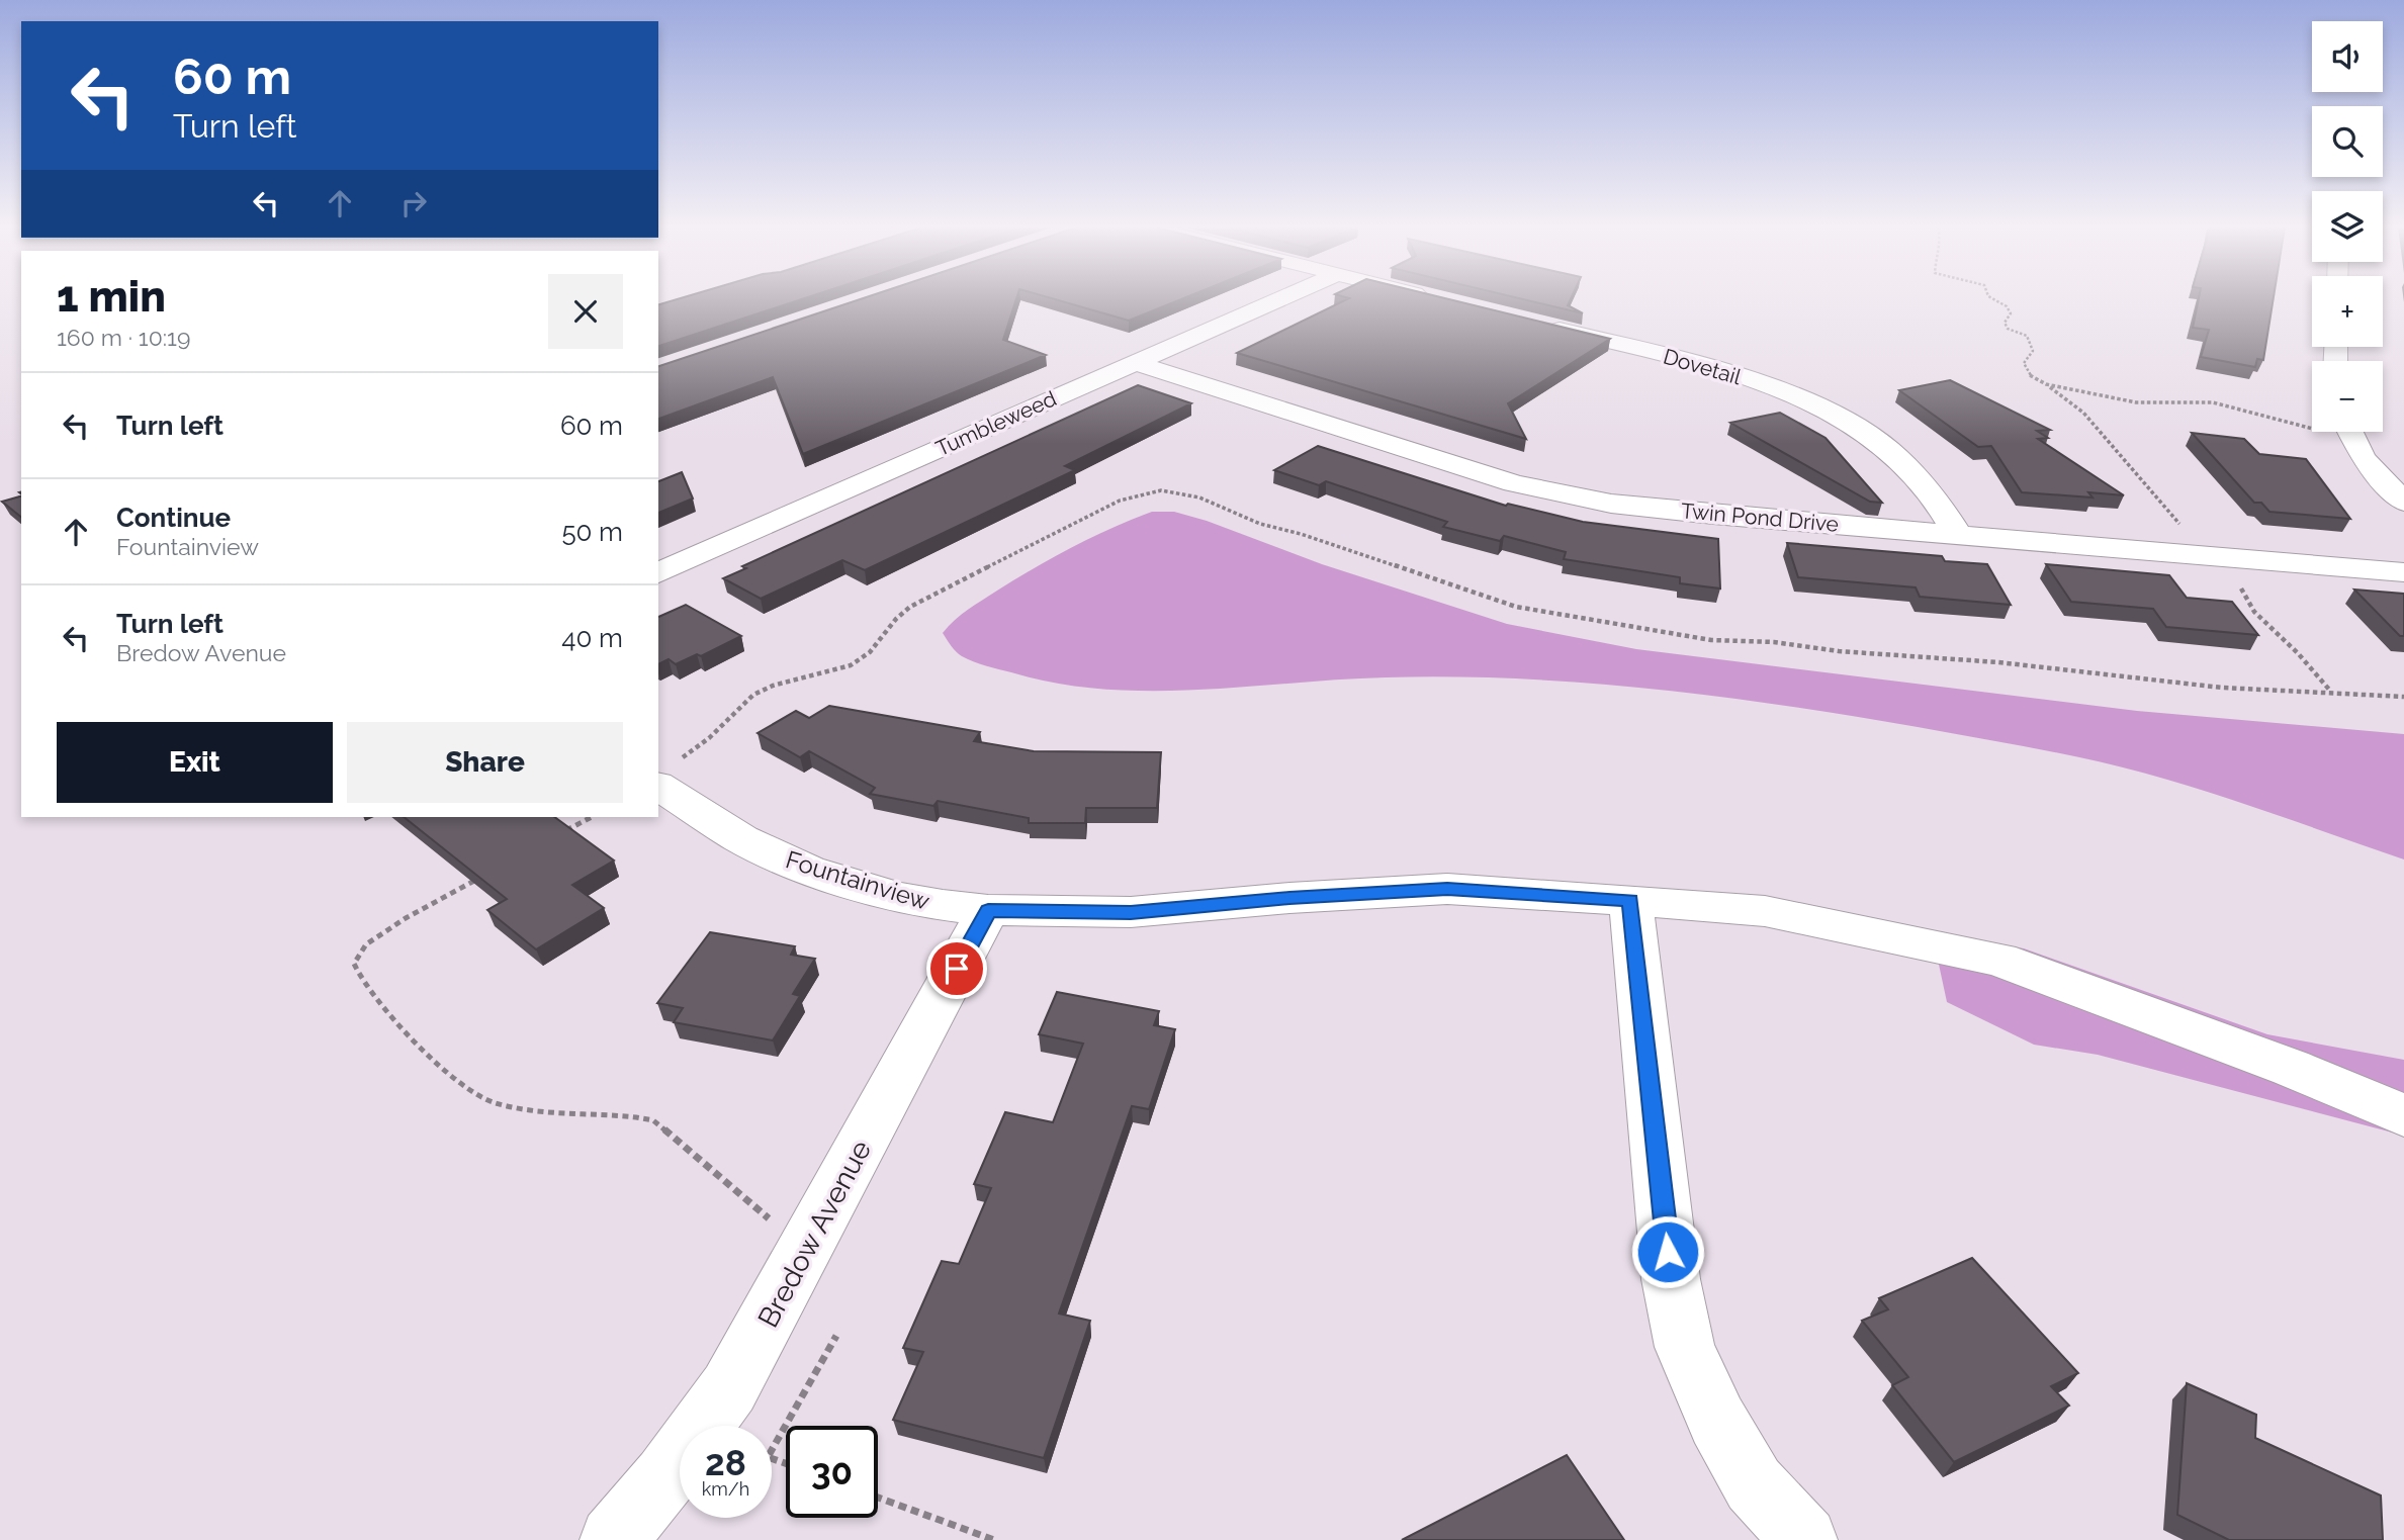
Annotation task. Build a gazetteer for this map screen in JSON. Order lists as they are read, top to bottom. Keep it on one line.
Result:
{"streets":{"street":["Dovetail","Tumbleweed","Twin Pond Drive","Fountainview","Bredow Avenue"]},"crossings":[["Dovetail","Twin Pond Drive"],["Tumbleweed","Twin Pond Drive"],["Fountainview","Bredow Avenue"]],"page":{"map_buttons":["+","−"],"turn":["60 m","Turn left"],"heading":["1 min","160 m · 10:19"],"list":[{"name":"Turn left","value":"60 m"},{"name":"Continue","note":"Fountainview","value":"50 m"},{"name":"Turn left","note":"Bredow Avenue","value":"40 m"}],"buttons":["Exit","Share"],"speed":"28 km/h","limit":"30"}}
